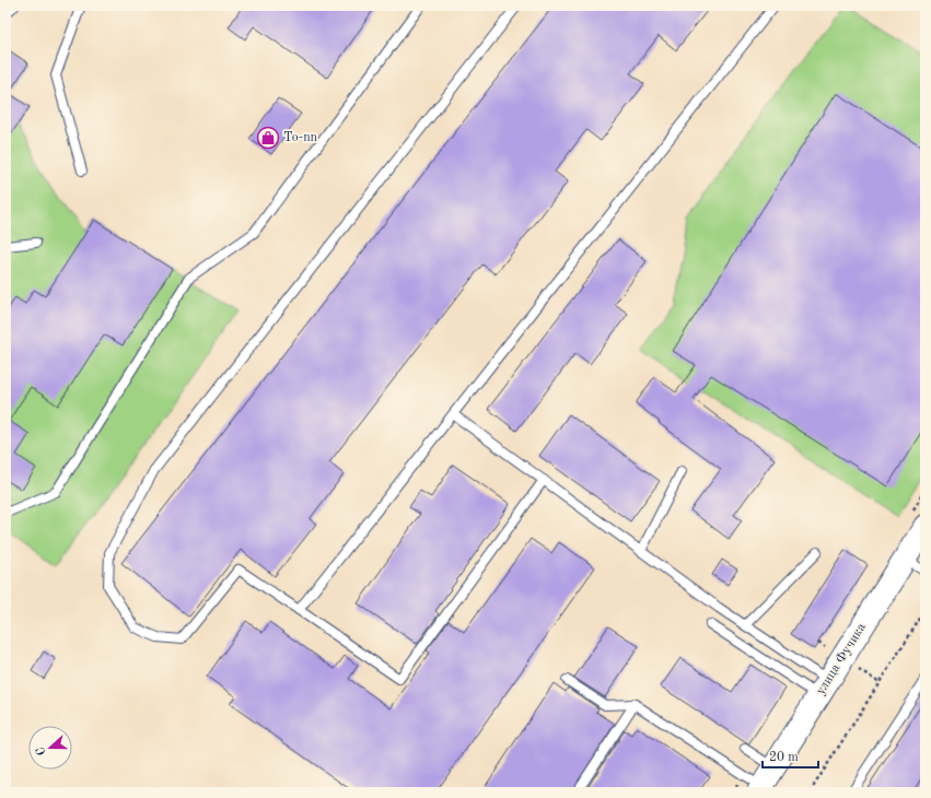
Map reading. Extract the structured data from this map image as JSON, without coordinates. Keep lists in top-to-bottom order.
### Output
{
  "streets": {
    "street": ["улица Фучика"]
  },
  "places": {
    "shop": ["To-nn"]
  },
  "scale_bar": "20 m",
  "north": "left"
}
